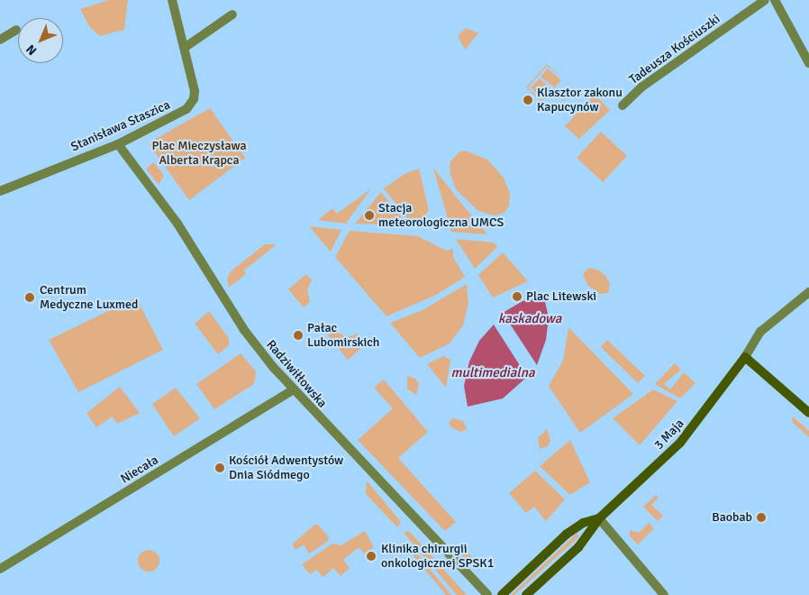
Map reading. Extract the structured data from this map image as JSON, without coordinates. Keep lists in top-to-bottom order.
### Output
{
  "streets": {
    "street": [
      "Tadeusza Kościuszki",
      "Stanisława Staszica",
      "Radziwiłłowska",
      "3 Maja",
      "Niecała"
    ]
  },
  "crossings": [
    ["Stanisława Staszica", "Radziwiłłowska"],
    ["Radziwiłłowska", "Niecała"]
  ],
  "water": ["kaskadowa", "multimedialna"],
  "parks": ["Plac Mieczysława Alberta Krąpca"],
  "places": [
    "Klasztor zakonu Kapucynów",
    "Stacja meteorologiczna UMCS",
    "Plac Litewski",
    "Centrum Medyczne Luxmed",
    "Pałac Lubomirskich",
    "Kościół Adwentystów Dnia Siódmego",
    "Baobab",
    "Klinika chirurgii onkologicznej SPSK1"
  ],
  "north": "bottom left"
}
